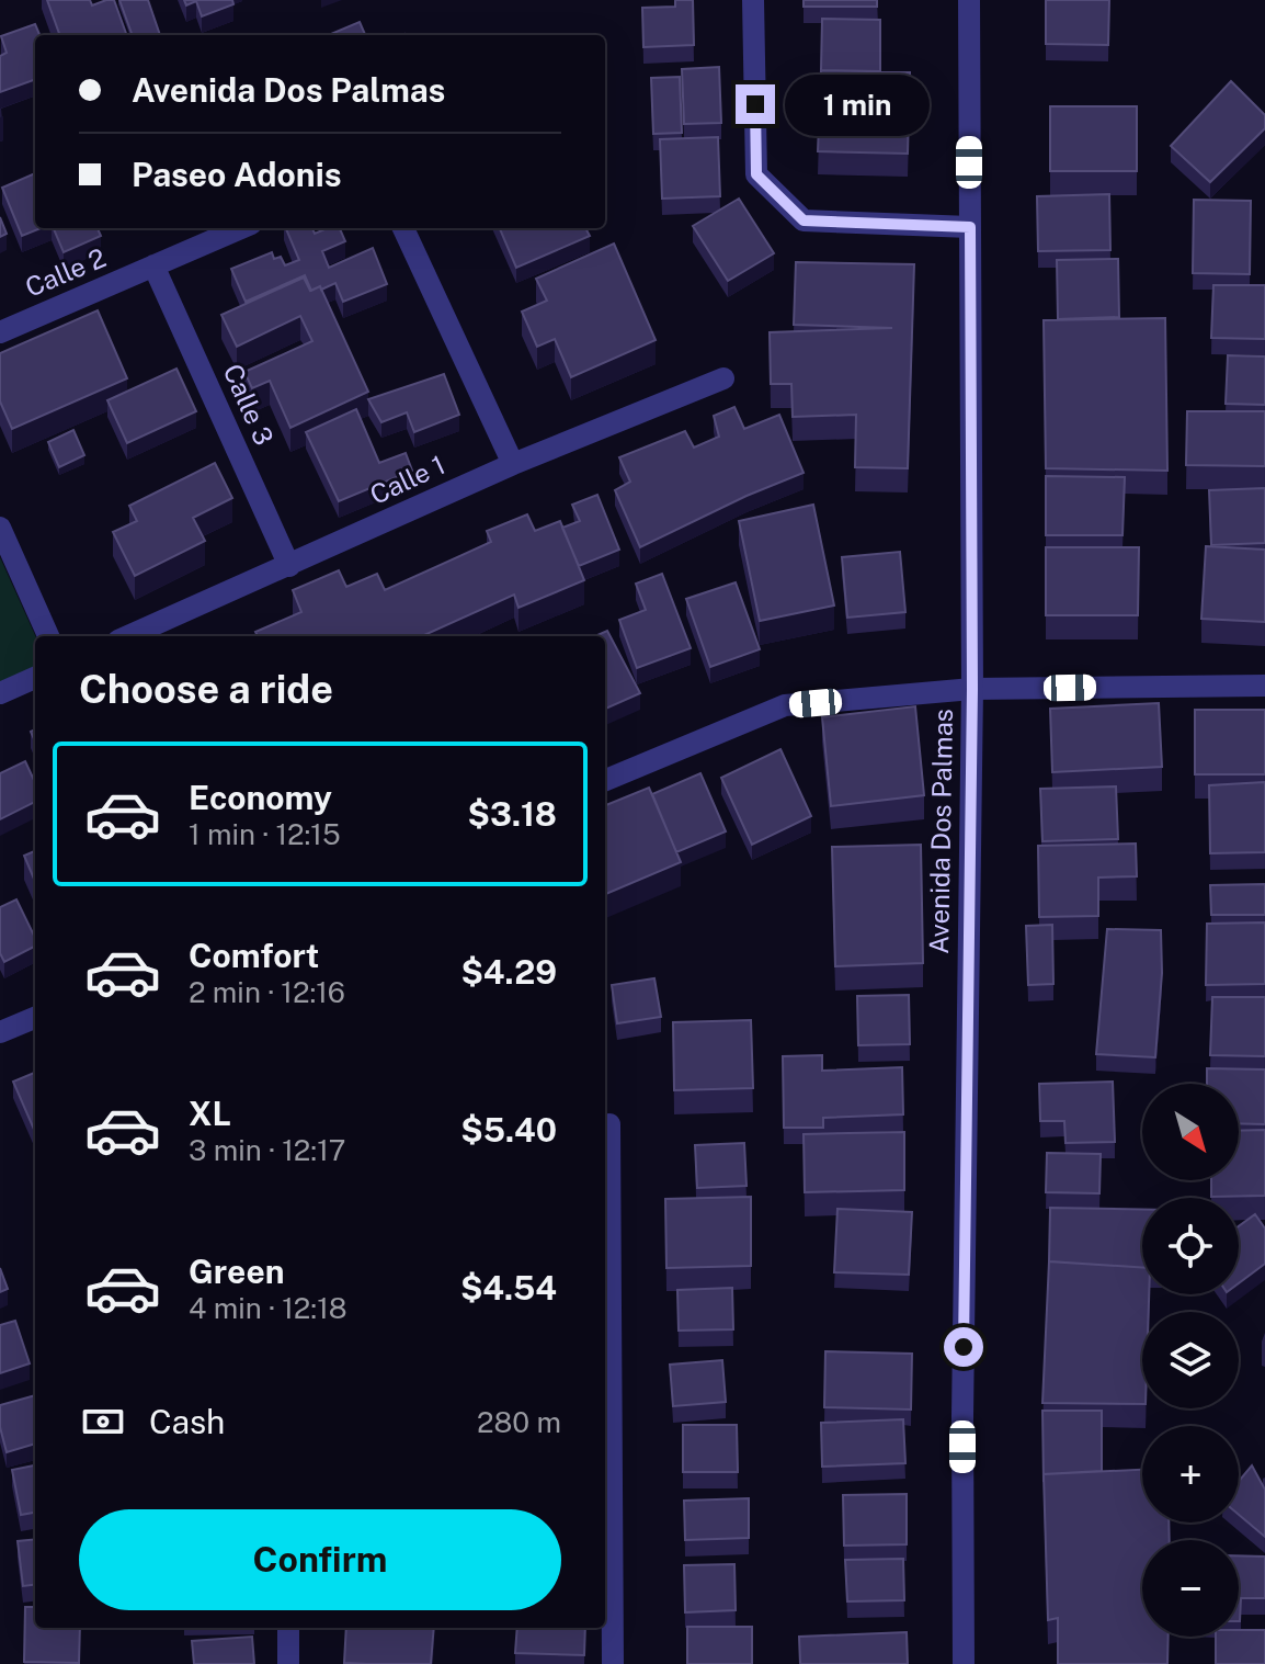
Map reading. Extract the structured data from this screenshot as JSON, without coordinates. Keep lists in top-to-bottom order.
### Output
{
  "streets": {
    "street": [
      "Calle 2",
      "Calle 3",
      "Calle 1",
      "Avenida Dos Palmas"
    ]
  },
  "crossings": [
    ["Calle 2", "Calle 3"],
    ["Calle 3", "Calle 1"]
  ],
  "north": "bottom right",
  "page": {
    "banner": ["Avenida Dos Palmas", "Paseo Adonis"],
    "bubble": "1 min",
    "heading": "Choose a ride",
    "list": [
      {
        "name": "Economy",
        "note": "1 min · 12:15",
        "value": "$3.18"
      },
      {
        "name": "Comfort",
        "note": "2 min · 12:16",
        "value": "$4.29"
      },
      {
        "name": "XL",
        "note": "3 min · 12:17",
        "value": "$5.40"
      },
      {
        "name": "Green",
        "note": "4 min · 12:18",
        "value": "$4.54"
      }
    ],
    "map_buttons": ["+", "−"],
    "pay": ["Cash", "280 m"],
    "buttons": "Confirm"
  }
}
